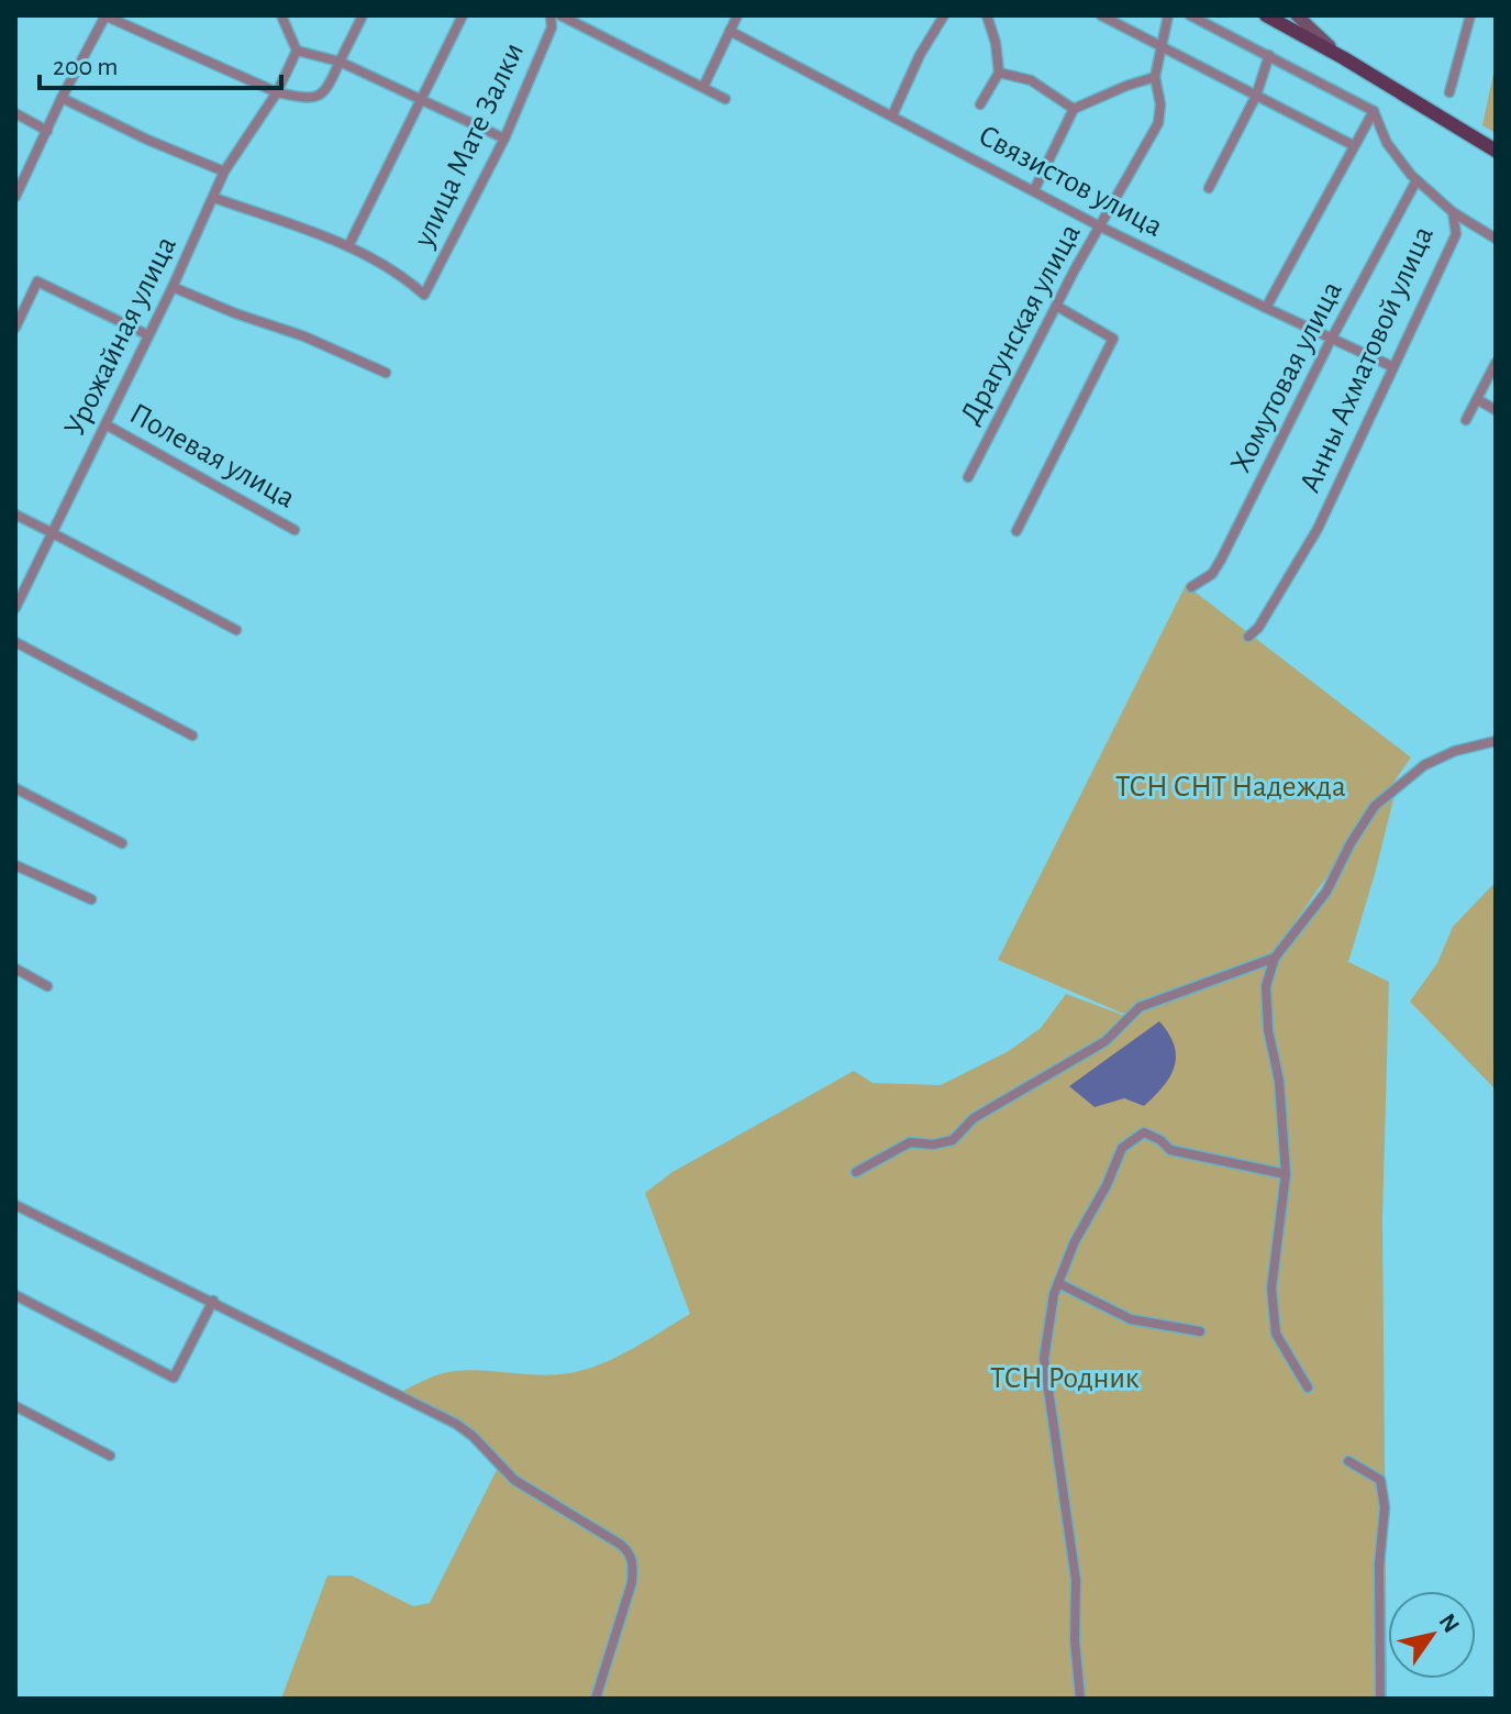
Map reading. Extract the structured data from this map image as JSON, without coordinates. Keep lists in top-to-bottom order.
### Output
{
  "streets": {
    "street": [
      "улица Мате Залки",
      "Связистов улица",
      "Драгунская улица",
      "Урожайная улица",
      "Анны Ахматовой улица",
      "Хомутовая улица",
      "Полевая улица"
    ]
  },
  "crossings": [
    ["Связистов улица", "Драгунская улица"],
    ["Связистов улица", "Анны Ахматовой улица"],
    ["Связистов улица", "Хомутовая улица"],
    ["Урожайная улица", "Полевая улица"],
    ["Анны Ахматовой улица", "Хомутовая улица"]
  ],
  "parks": ["ТСН СНТ Надежда", "ТСН Родник"],
  "scale_bar": "200 m",
  "north": "top right"
}
